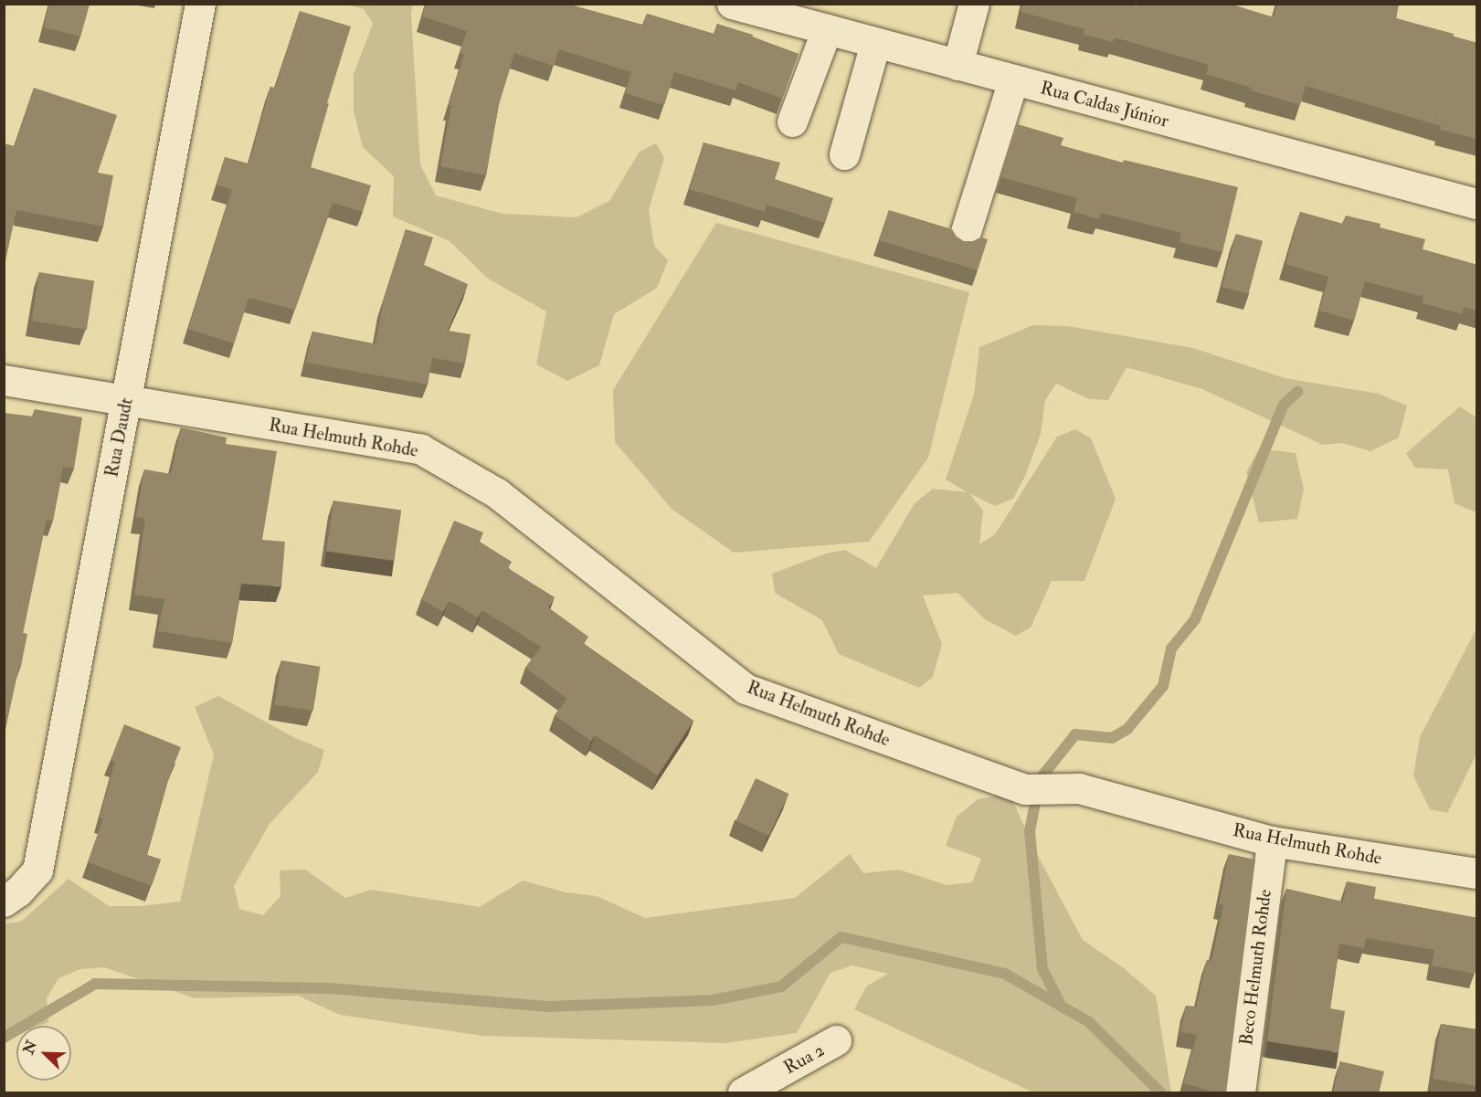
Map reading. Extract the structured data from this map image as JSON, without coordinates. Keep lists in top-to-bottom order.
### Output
{
  "streets": {
    "street": [
      "Rua Caldas Júnior",
      "Rua Daudt",
      "Rua Helmuth Rohde",
      "Beco Helmuth Rohde",
      "Rua 2"
    ]
  },
  "crossings": [
    ["Rua Daudt", "Rua Helmuth Rohde"],
    ["Rua Helmuth Rohde", "Beco Helmuth Rohde"]
  ],
  "north": "top left"
}
